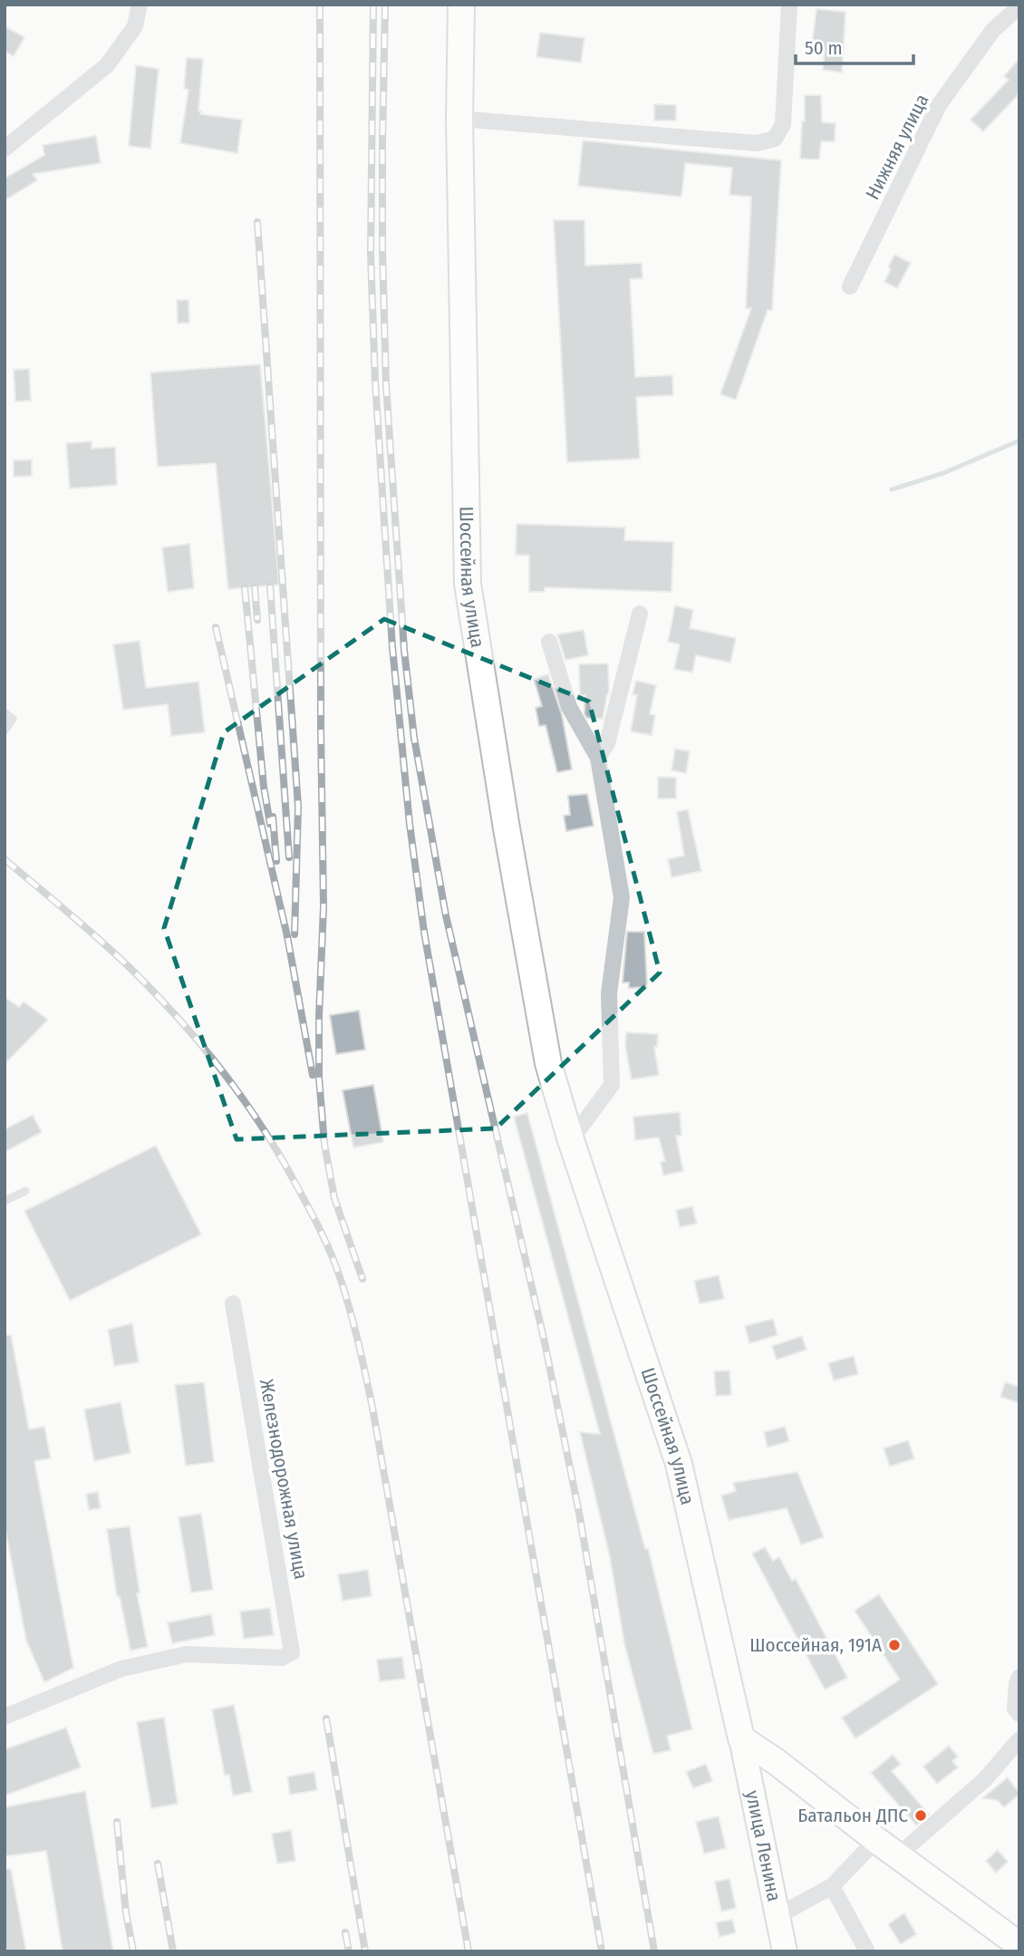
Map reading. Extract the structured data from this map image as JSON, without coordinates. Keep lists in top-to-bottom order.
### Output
{
  "streets": {
    "main road": ["Шоссейная улица"],
    "street": ["Нижняя улица", "Железнодорожная улица", "улица Ленина"]
  },
  "crossings": [
    ["Шоссейная улица", "улица Ленина"]
  ],
  "places": ["Шоссейная, 191А", "Батальон ДПС"],
  "scale_bar": "50 m"
}
